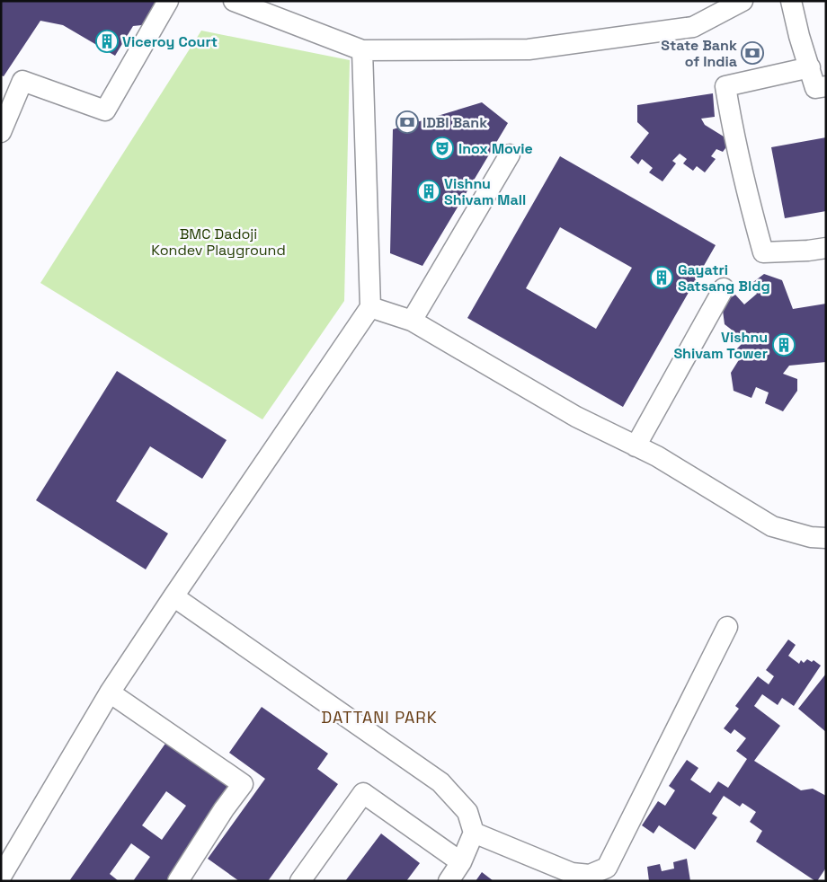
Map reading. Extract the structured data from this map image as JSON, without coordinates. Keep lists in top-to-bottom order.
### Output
{
  "districts": ["DATTANI PARK"],
  "parks": ["BMC Dadoji Kondev Playground"],
  "places": {
    "building": [
      "Viceroy Court",
      "Vishnu Shivam Mall",
      "Gayatri Satsang Bldg",
      "Vishnu Shivam Tower"
    ],
    "bank": ["State Bank of India", "IDBI Bank"],
    "theatre": ["Inox Movie"]
  }
}
